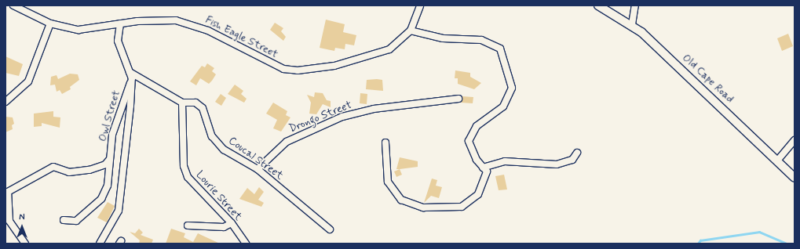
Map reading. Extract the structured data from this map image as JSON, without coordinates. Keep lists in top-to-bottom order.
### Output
{
  "streets": {
    "street": [
      "Fish Eagle Street",
      "Old Cape Road",
      "Owl Street",
      "Drongo Street",
      "Coucal Street",
      "Lourie Street"
    ]
  },
  "crossings": [
    ["Drongo Street", "Coucal Street"],
    ["Coucal Street", "Lourie Street"]
  ],
  "north": "top"
}
